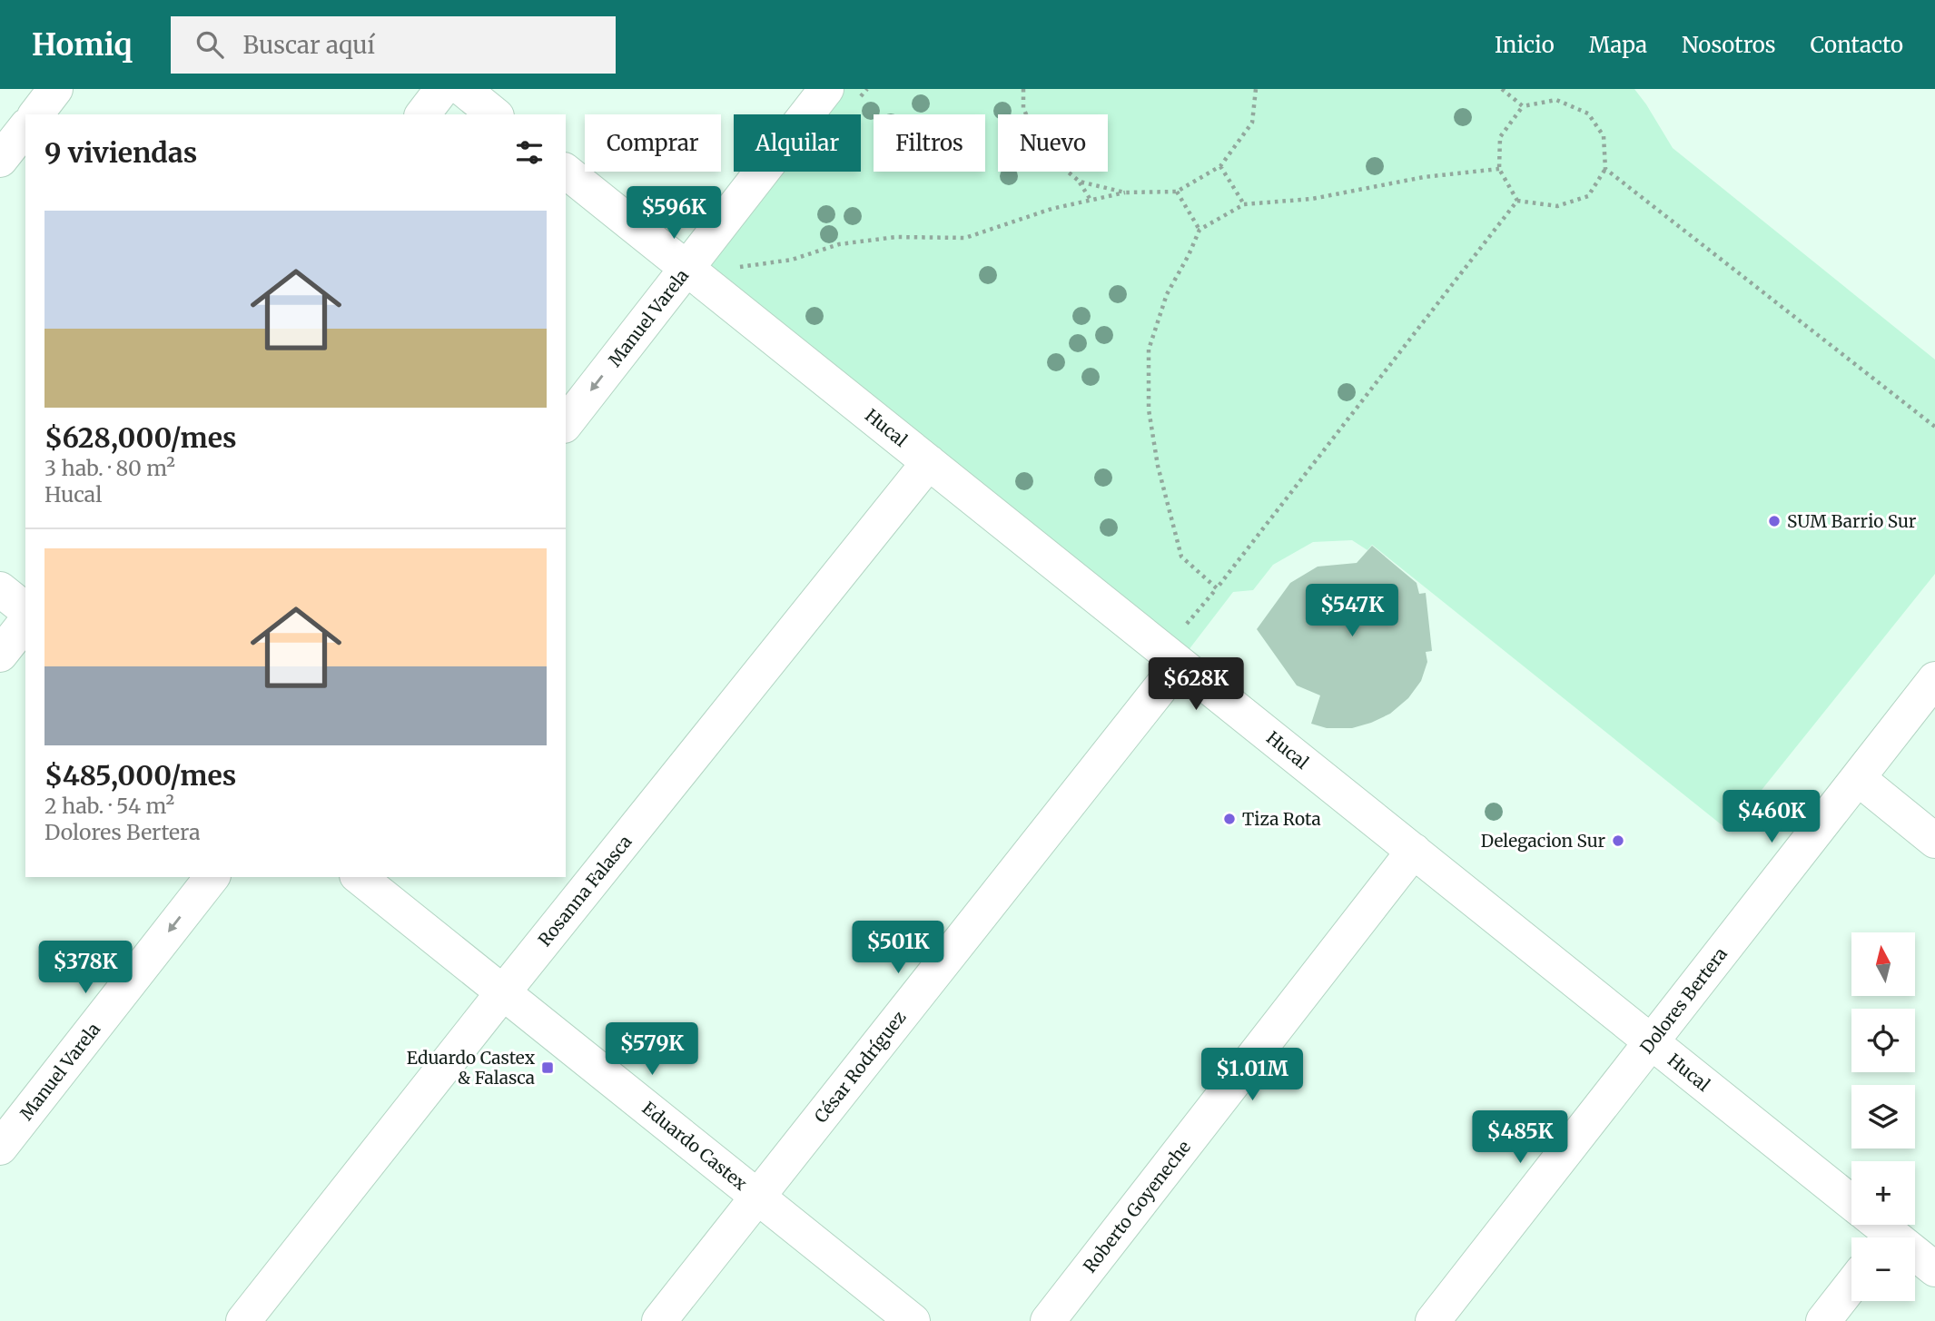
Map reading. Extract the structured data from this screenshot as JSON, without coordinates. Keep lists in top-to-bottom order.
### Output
{
  "streets": {
    "street": [
      "Manuel Varela",
      "Hucal",
      "Rosanna Falasca",
      "Dolores Bertera",
      "César Rodríguez",
      "Eduardo Castex",
      "Roberto Goyeneche"
    ]
  },
  "crossings": [
    ["Manuel Varela", "Hucal"],
    ["Hucal", "Rosanna Falasca"],
    ["Hucal", "Dolores Bertera"],
    ["Hucal", "César Rodríguez"],
    ["Hucal", "Roberto Goyeneche"],
    ["Rosanna Falasca", "Eduardo Castex"],
    ["César Rodríguez", "Eduardo Castex"]
  ],
  "one_way": ["Manuel Varela"],
  "places": {
    "other": ["SUM Barrio Sur", "Tiza Rota", "Delegacion Sur"],
    "transit": ["Eduardo Castex & Falasca"]
  },
  "north": "top",
  "page": {
    "header": "Homiq",
    "search": "Buscar aquí",
    "nav": [
      "Inicio",
      "Mapa",
      "Nosotros",
      "Contacto"
    ],
    "chip": [
      "Comprar",
      "Alquilar",
      "Filtros",
      "Nuevo"
    ],
    "heading": "9 viviendas",
    "price": [
      "$596K",
      "$547K",
      "$628K",
      "$460K",
      "$501K",
      "$378K",
      "$579K",
      "$1.01M",
      "$485K"
    ],
    "list": [
      {
        "name": "$628,000/mes",
        "note": "3 hab. · 80 m² · Hucal"
      },
      {
        "name": "$485,000/mes",
        "note": "2 hab. · 54 m² · Dolores Bertera"
      }
    ],
    "map_buttons": ["+", "−"]
  }
}
